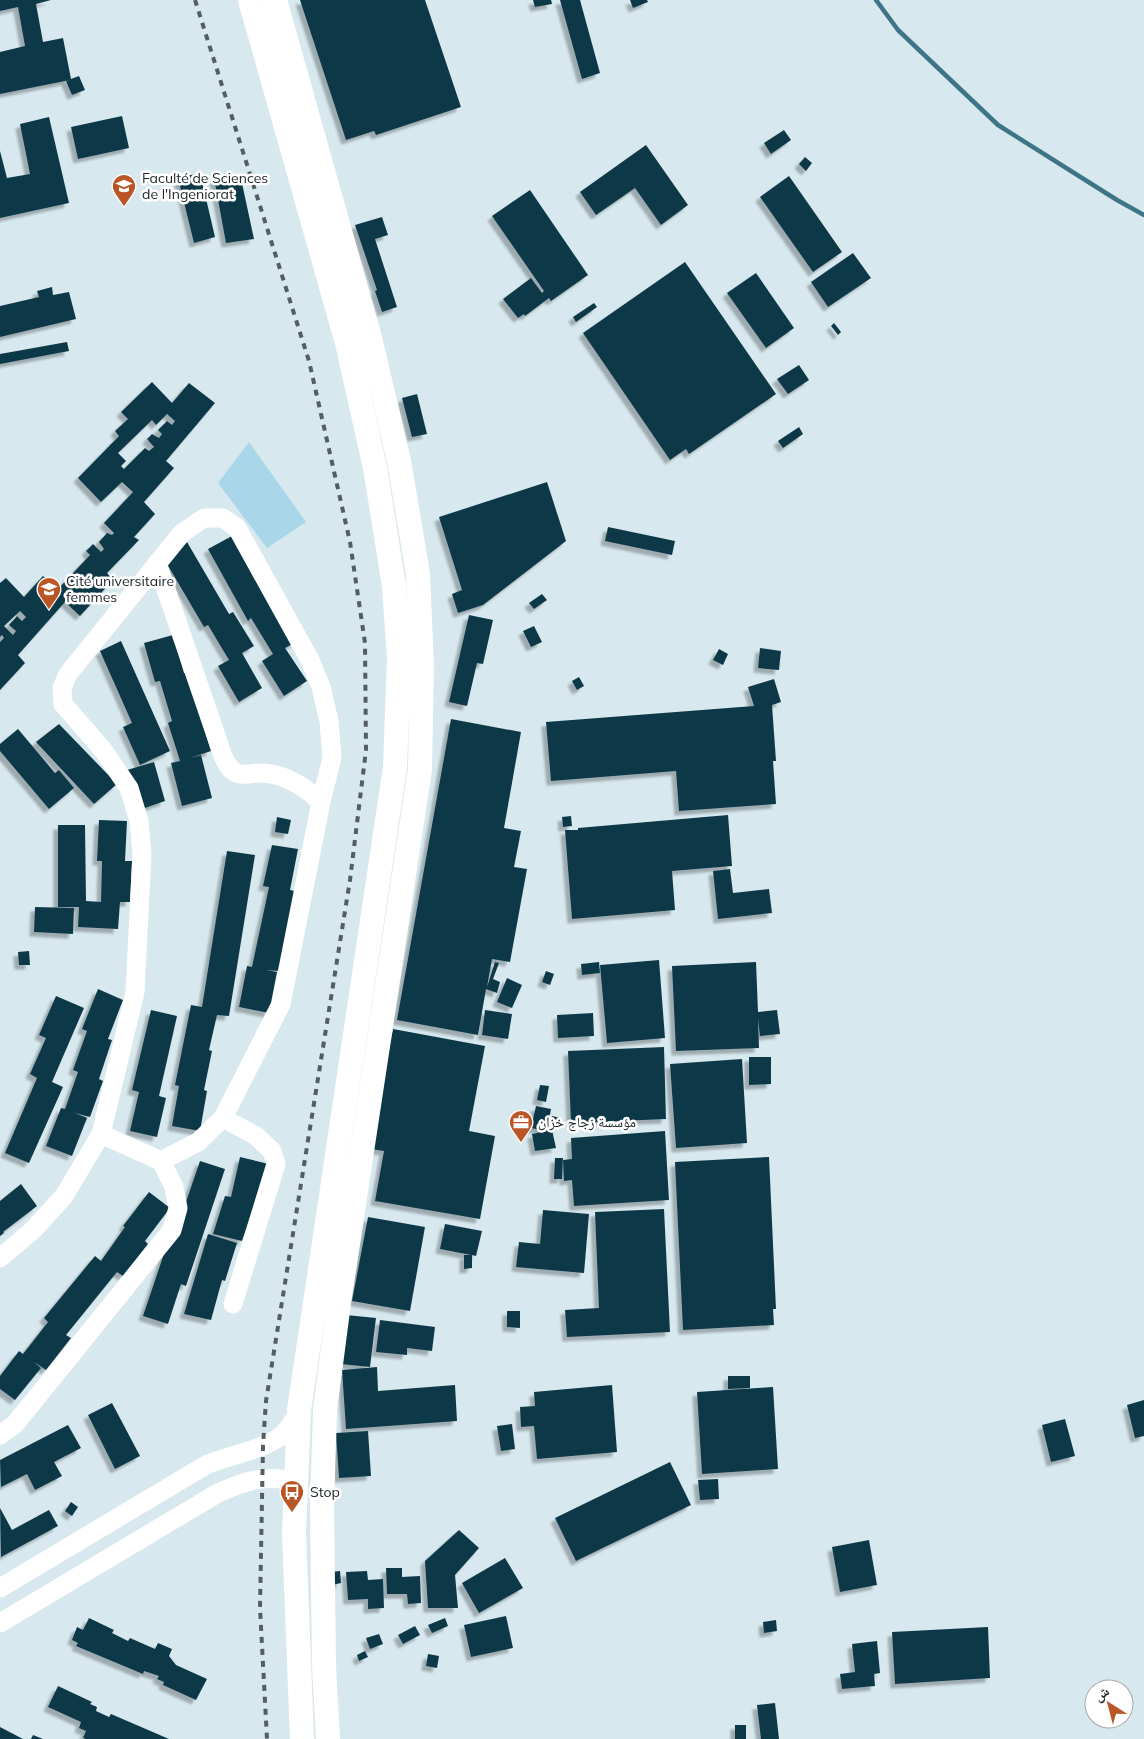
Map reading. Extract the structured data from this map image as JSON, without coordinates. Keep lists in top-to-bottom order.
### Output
{
  "places": {
    "school or university": ["Faculté de Sciences de l'Ingeniorat", "Cité universitaire femmes"],
    "office": ["مؤسسة زجاج خزان"],
    "bus stop": ["Stop"]
  },
  "north": "top left"
}
